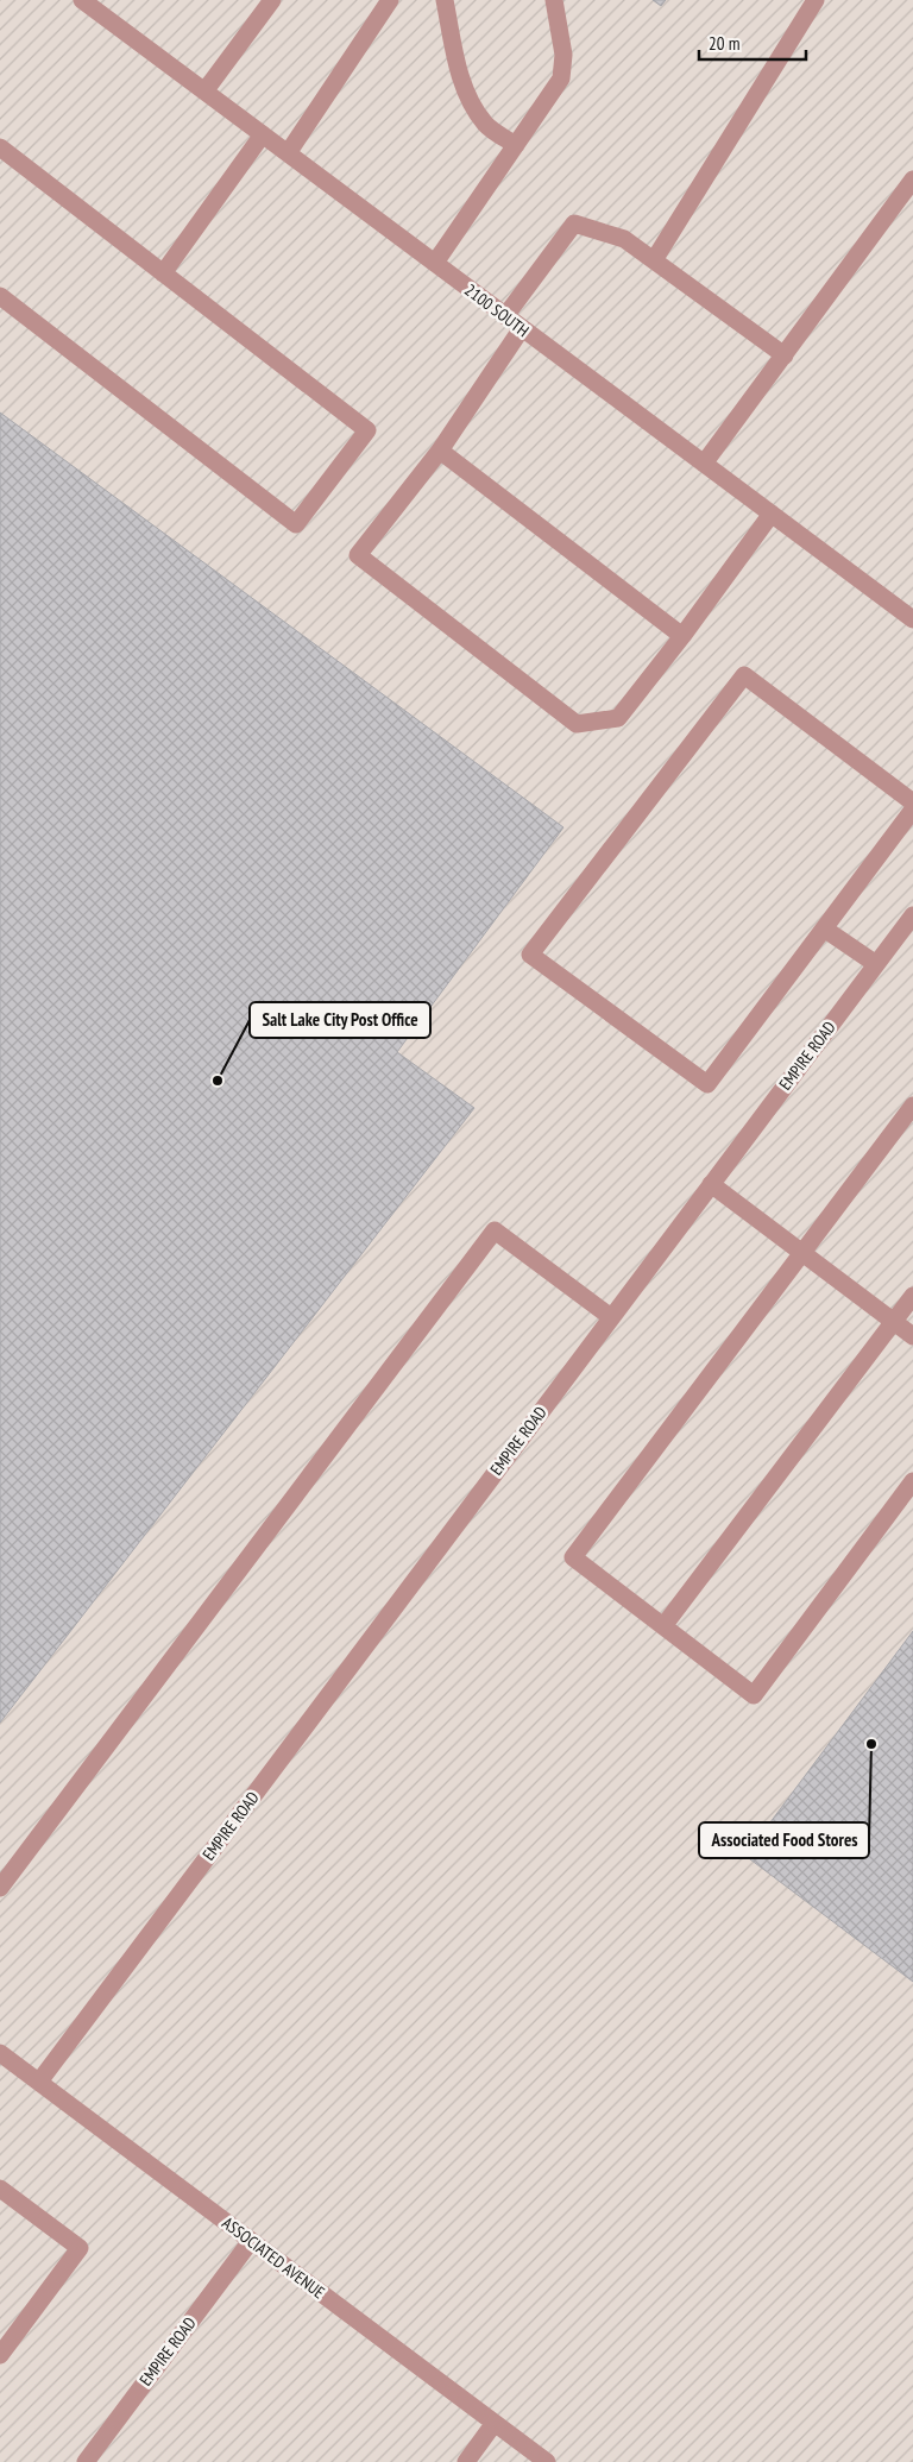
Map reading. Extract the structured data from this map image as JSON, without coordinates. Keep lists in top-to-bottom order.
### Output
{
  "streets": {
    "street": ["2100 SOUTH", "EMPIRE ROAD", "ASSOCIATED AVENUE"]
  },
  "crossings": [
    ["EMPIRE ROAD", "ASSOCIATED AVENUE"]
  ],
  "places": ["Salt Lake City Post Office", "Associated Food Stores"],
  "scale_bar": "20 m"
}
